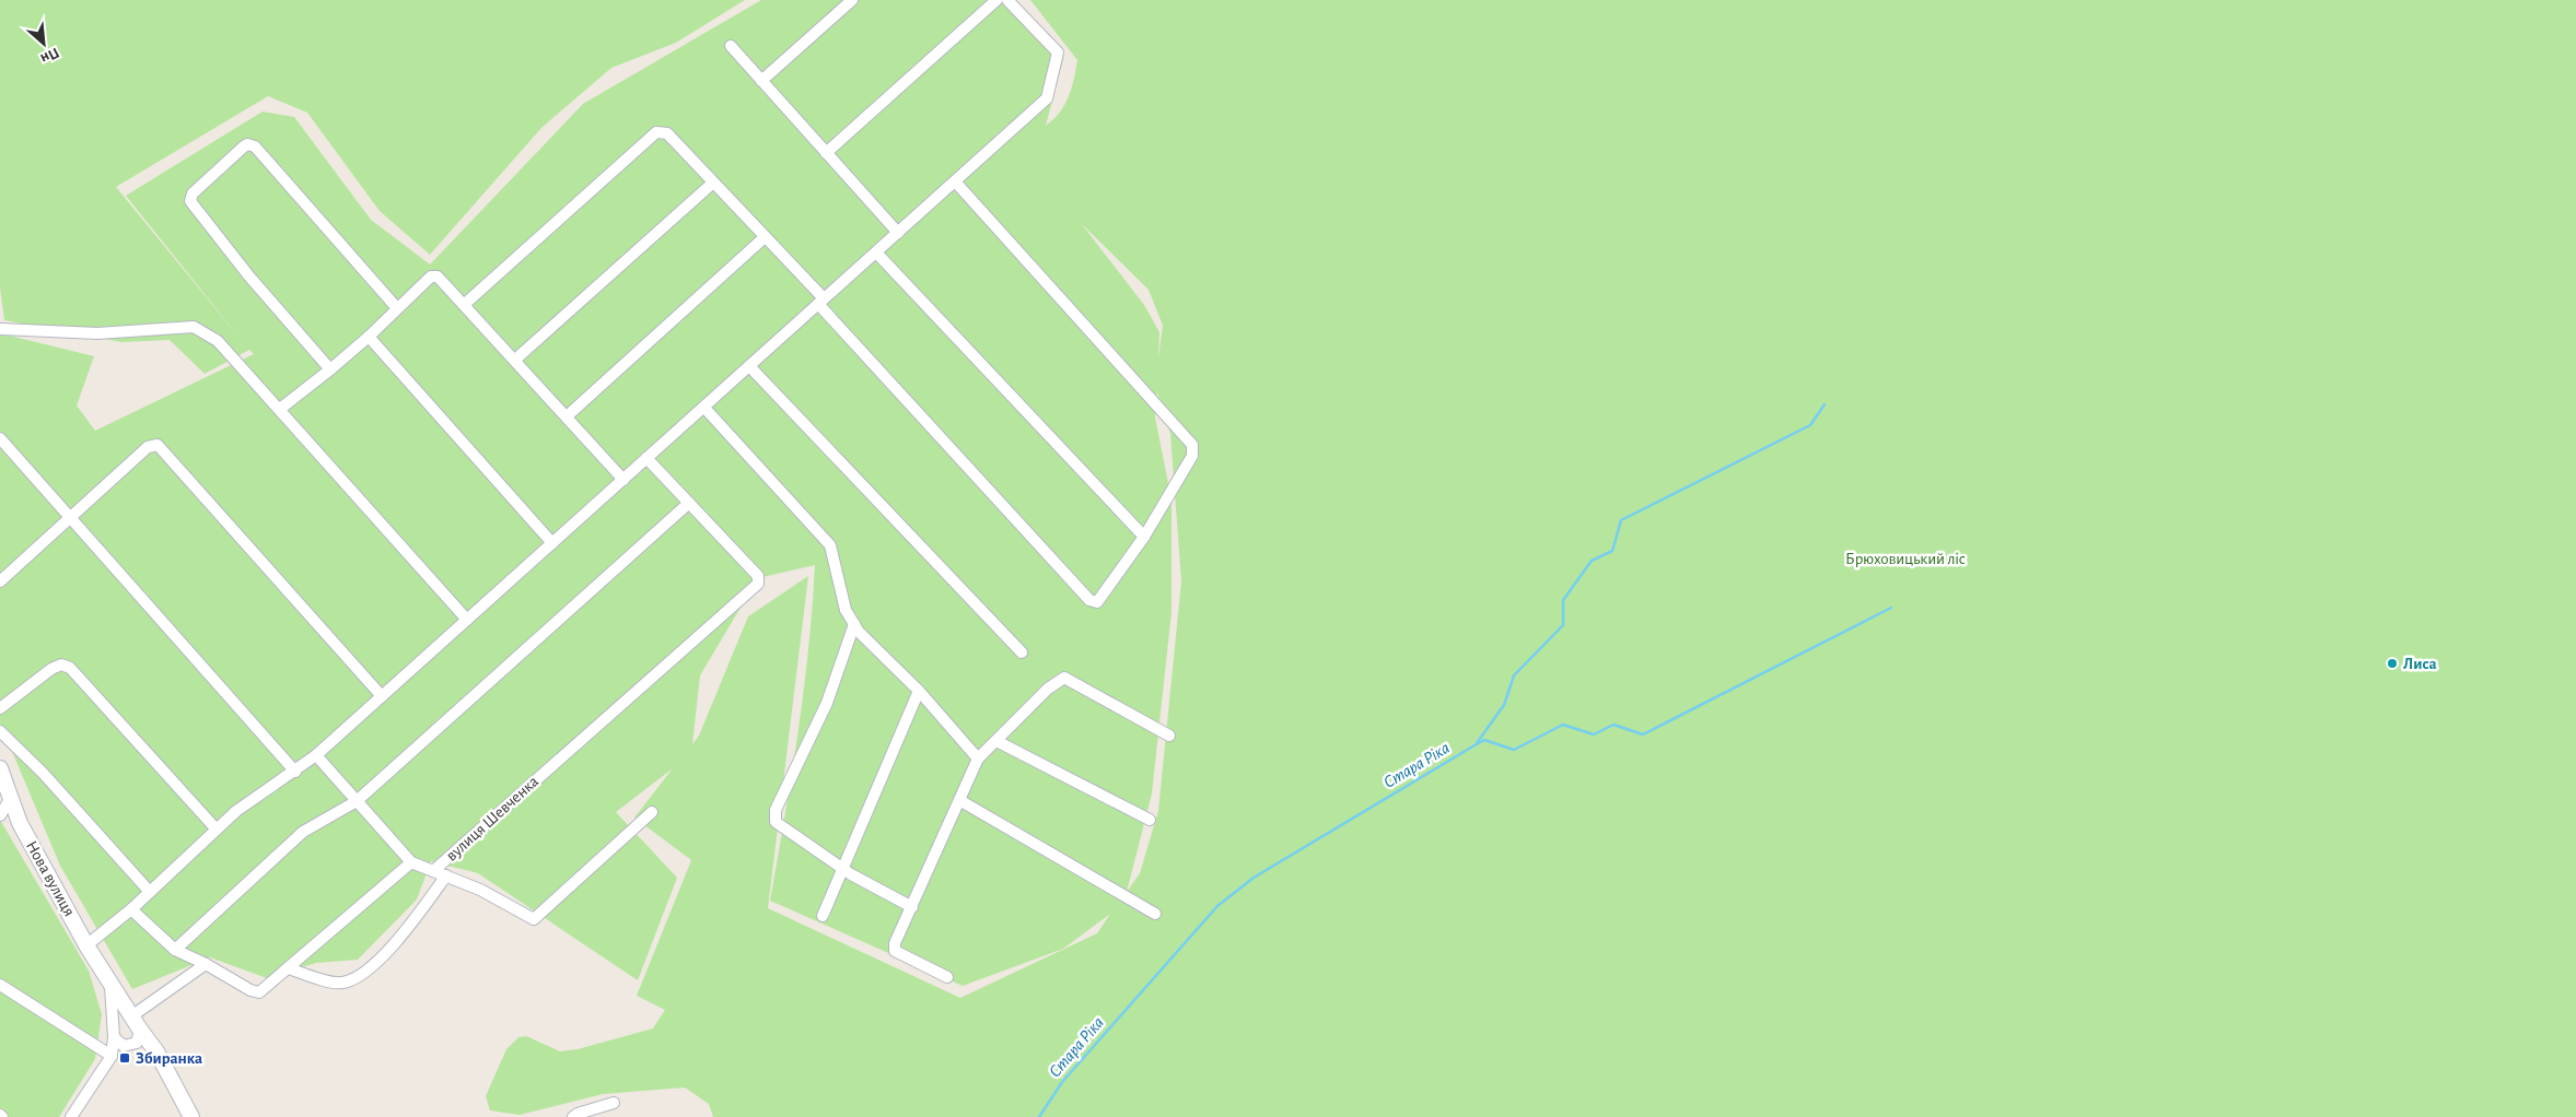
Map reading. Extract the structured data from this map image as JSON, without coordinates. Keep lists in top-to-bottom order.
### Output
{
  "streets": {
    "street": ["вулиця Шевченка", "Нова вулиця"]
  },
  "water": ["Стара Ріка"],
  "parks": ["Брюховицький ліс"],
  "places": {
    "other": ["Лиса"],
    "transit": ["Збиранка"]
  },
  "north": "bottom right"
}
